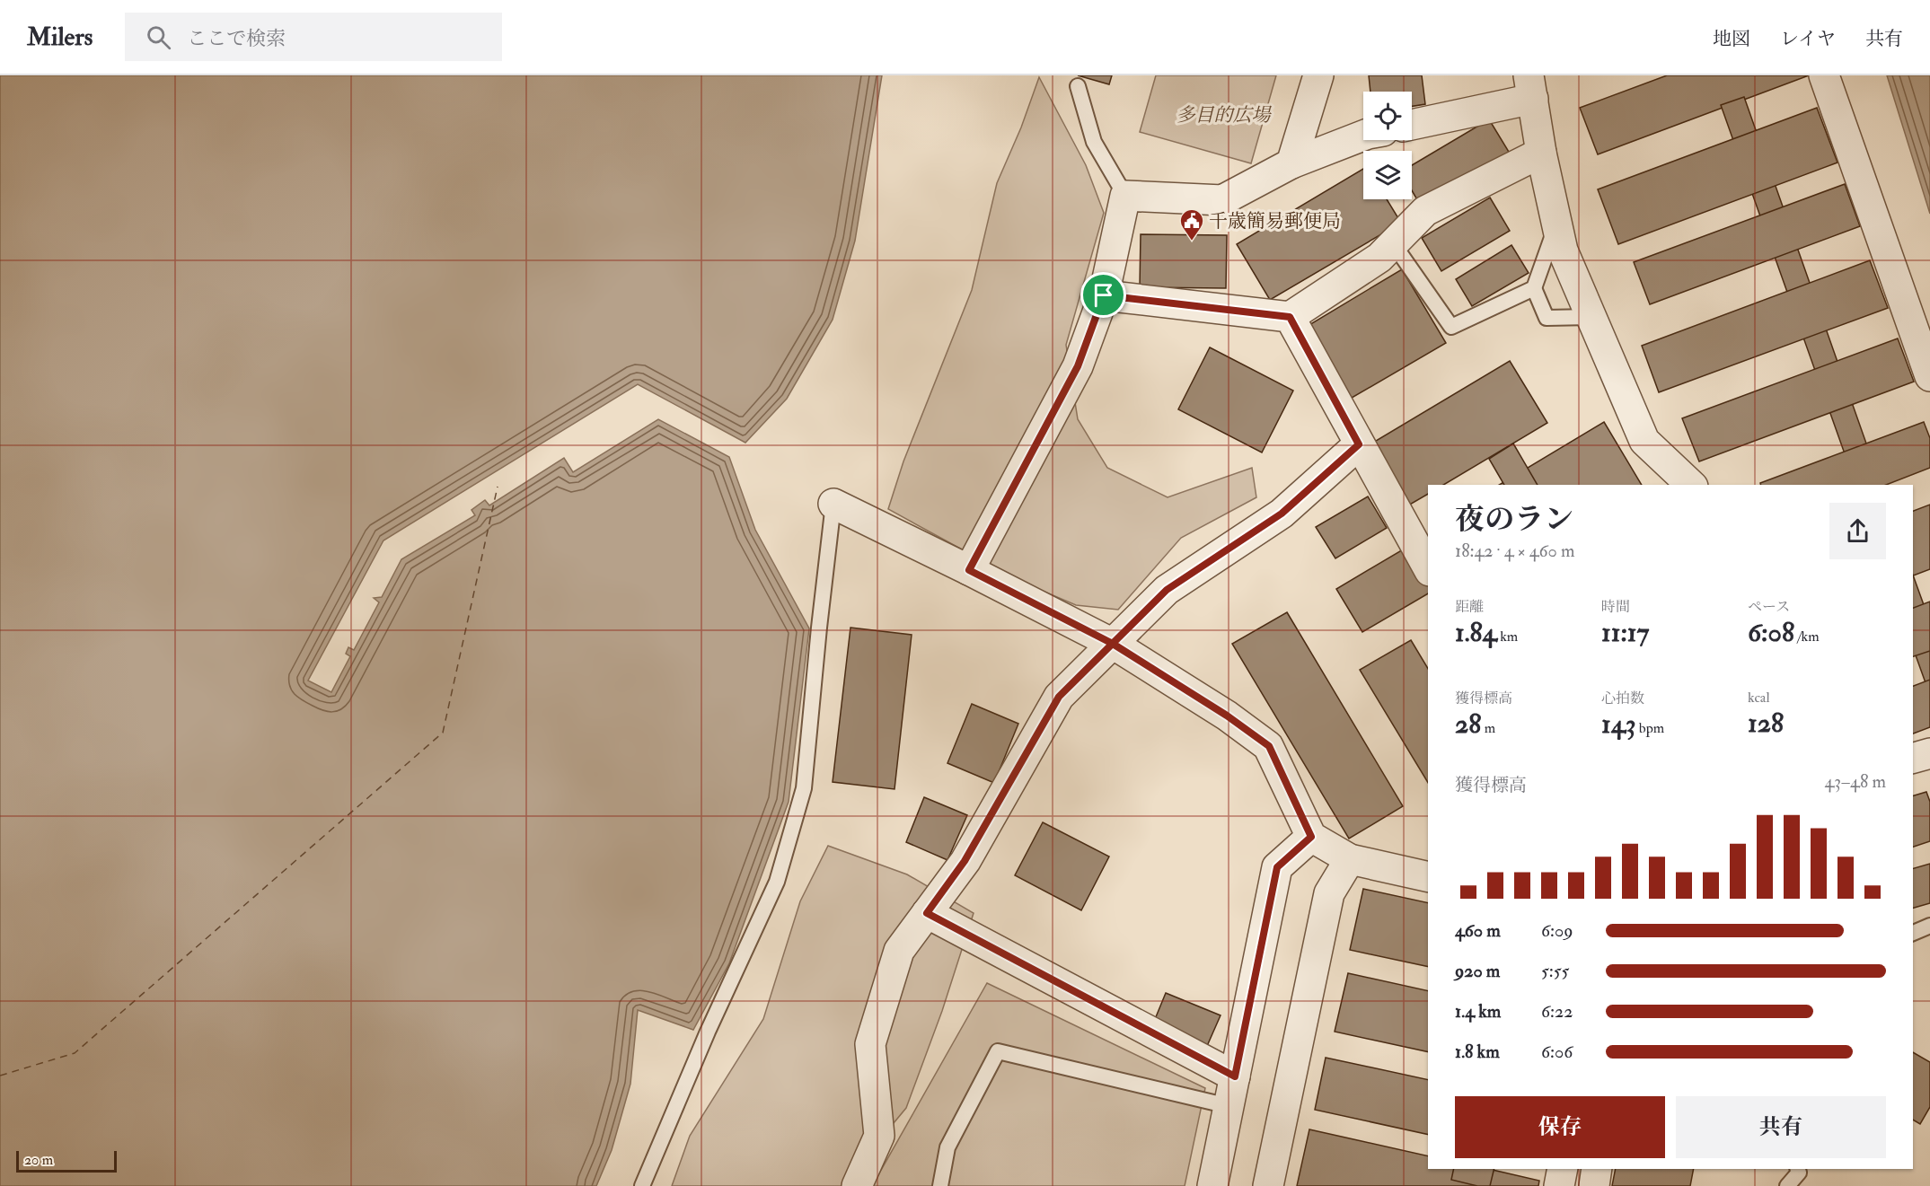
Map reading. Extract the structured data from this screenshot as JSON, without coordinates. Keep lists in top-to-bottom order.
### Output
{
  "parks": ["多目的広場"],
  "places": {
    "public building": ["千歳簡易郵便局"]
  },
  "scale_bar": "20 m",
  "page": {
    "header": "Milers",
    "search": "ここで検索",
    "nav": ["地図", "レイヤ", "共有"],
    "heading": ["夜のラン", "18:42 · 4 × 460 m"],
    "stats": [
      ["距離", "1.84 km"],
      ["時間", "11:17"],
      ["ペース", "6:08 /km"],
      ["獲得標高", "28 m"],
      ["心拍数", "143 bpm"],
      ["kcal", "128"]
    ],
    "chart": ["獲得標高", "43–48 m"],
    "list": [
      {
        "name": "460 m",
        "note": "6:09"
      },
      {
        "name": "920 m",
        "note": "5:55"
      },
      {
        "name": "1.4 km",
        "note": "6:22"
      },
      {
        "name": "1.8 km",
        "note": "6:06"
      }
    ],
    "buttons": ["保存", "共有"],
    "scale": "20 m"
  }
}
